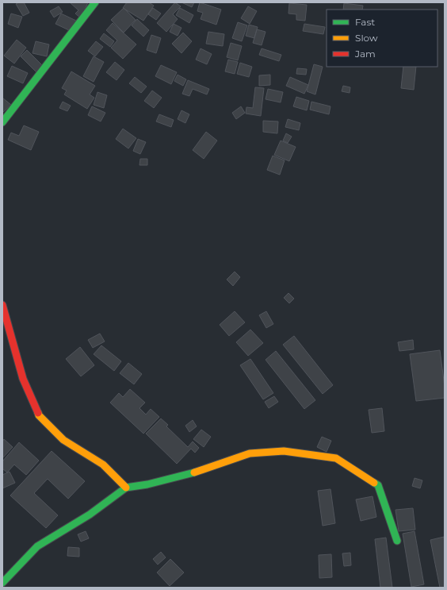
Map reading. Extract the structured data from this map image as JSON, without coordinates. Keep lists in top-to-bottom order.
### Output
{
  "legend": ["Fast", "Slow", "Jam"]
}
